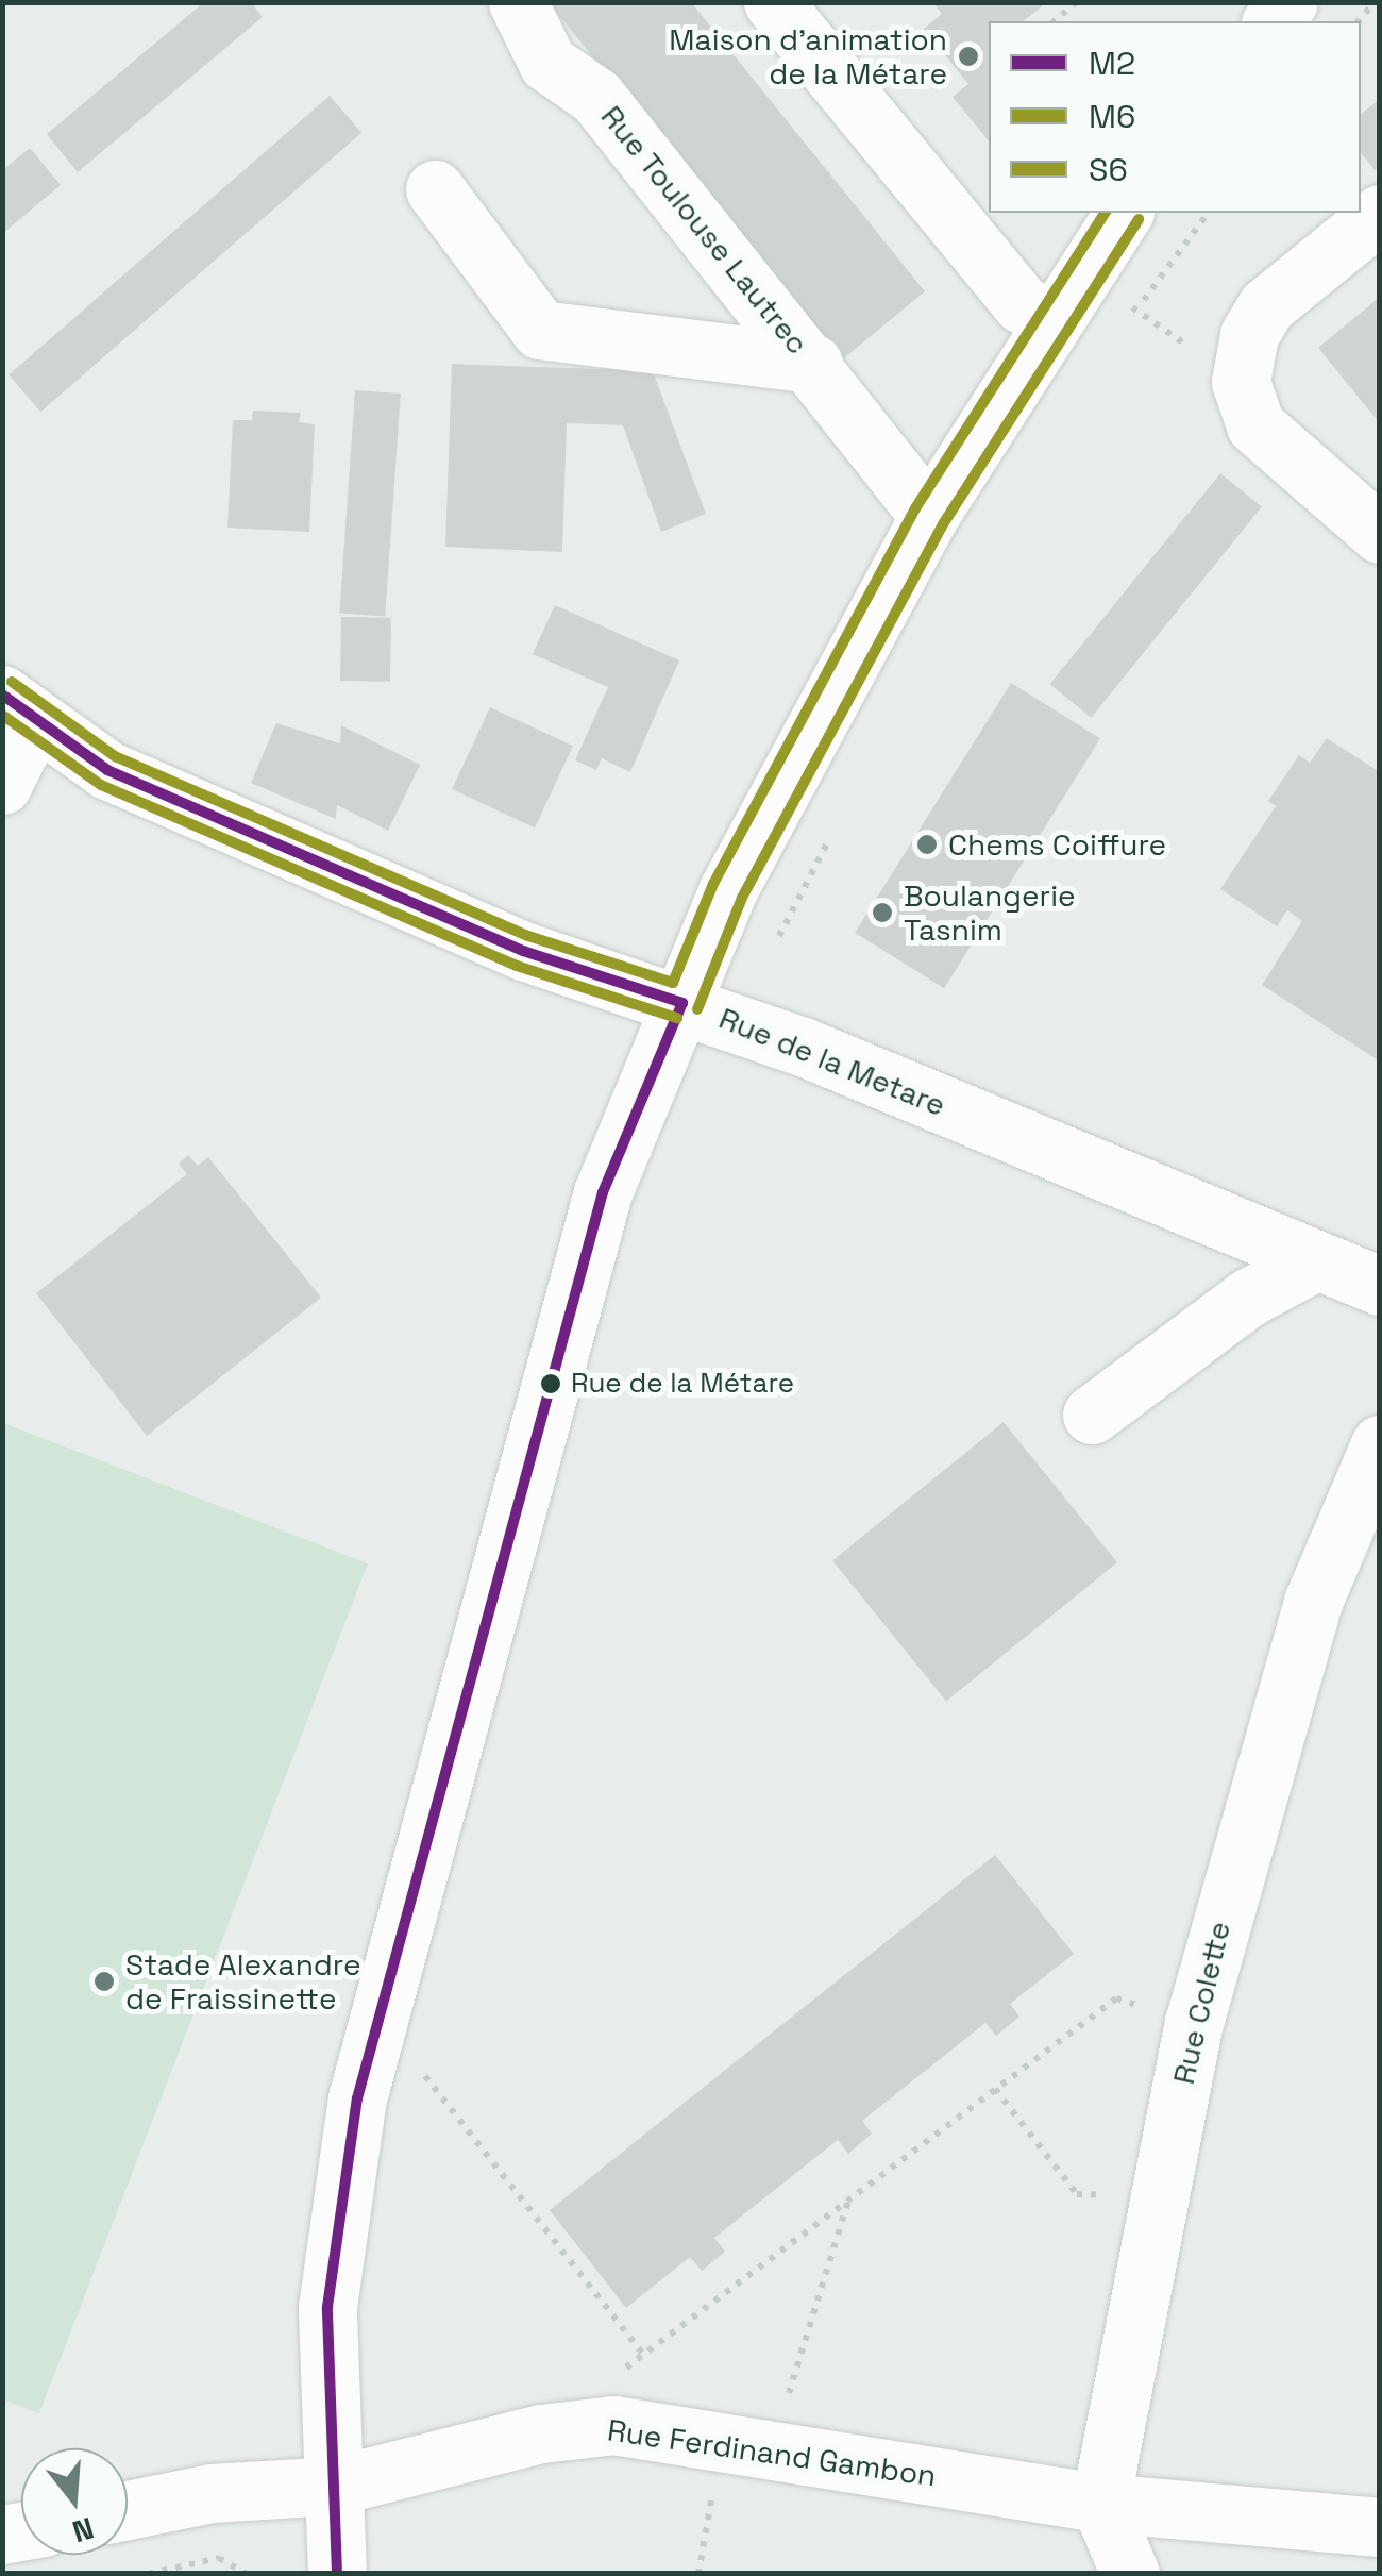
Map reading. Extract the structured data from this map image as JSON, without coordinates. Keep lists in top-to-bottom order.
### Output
{
  "streets": {
    "street": [
      "Rue Toulouse Lautrec",
      "Rue de la Metare",
      "Rue Colette",
      "Rue Ferdinand Gambon"
    ]
  },
  "crossings": [
    ["Rue Colette", "Rue Ferdinand Gambon"]
  ],
  "places": [
    "Maison d'animation de la Métare",
    "Chems Coiffure",
    "Boulangerie Tasnim",
    "Rue de la Métare",
    "Stade Alexandre de Fraissinette"
  ],
  "lines": ["transit line S6", "transit line M6", "transit line M2"],
  "legend": ["M2", "M6", "S6"],
  "north": "bottom"
}
